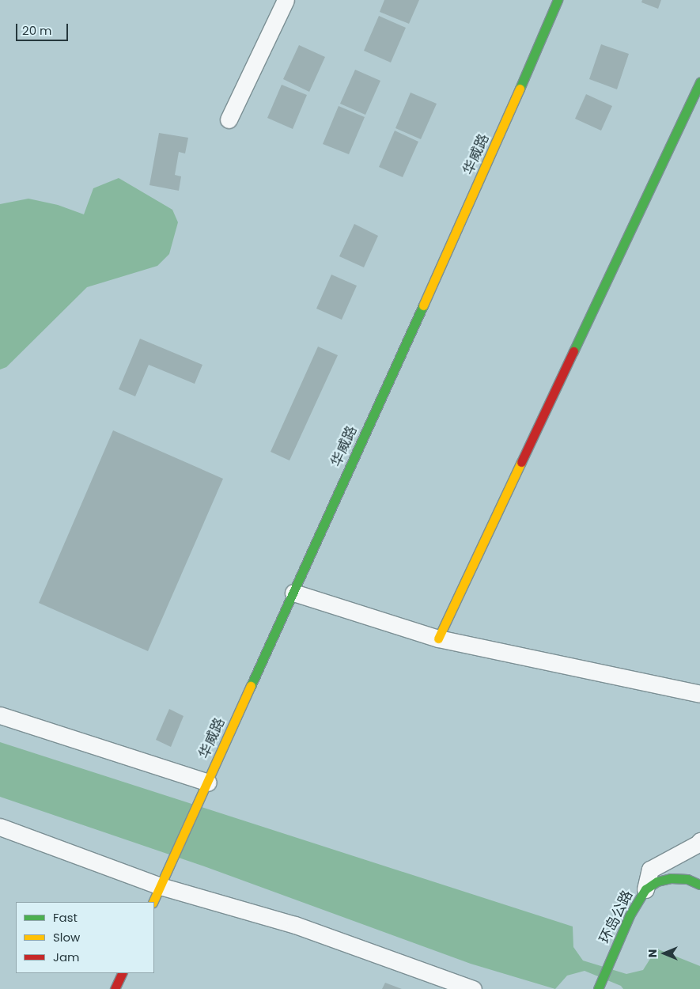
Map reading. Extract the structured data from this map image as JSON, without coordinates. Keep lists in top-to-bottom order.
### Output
{
  "streets": {
    "main road": ["华威路", "环岛公路"]
  },
  "legend": ["Fast", "Slow", "Jam"],
  "scale_bar": "20 m",
  "north": "left"
}
